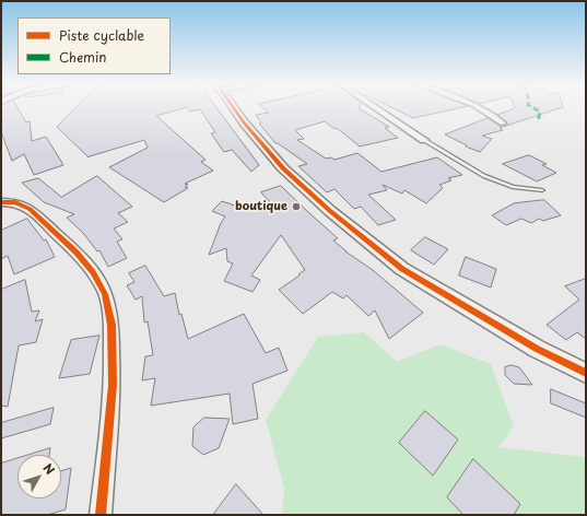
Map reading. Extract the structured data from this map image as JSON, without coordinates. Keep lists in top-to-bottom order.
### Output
{
  "places": ["boutique"],
  "legend": ["Piste cyclable", "Chemin"],
  "north": "top right"
}
